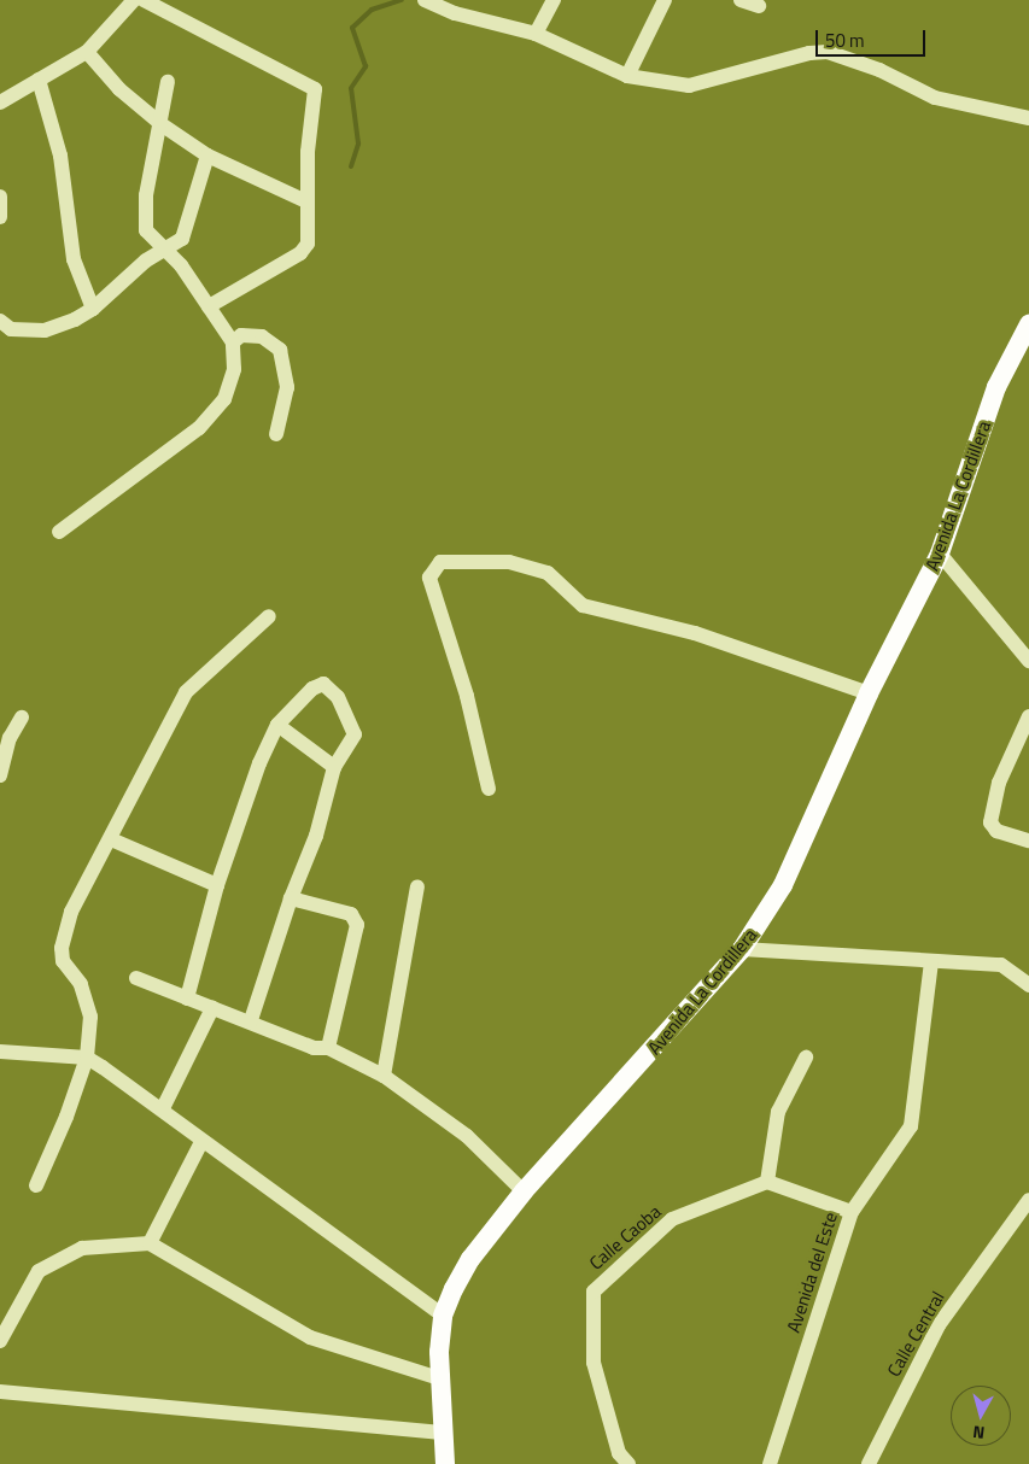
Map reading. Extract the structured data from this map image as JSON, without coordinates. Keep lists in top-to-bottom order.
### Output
{
  "streets": {
    "main road": ["Avenida La Cordillera"],
    "street": ["Calle Caoba", "Avenida del Este", "Calle Central"]
  },
  "scale_bar": "50 m",
  "north": "bottom"
}
